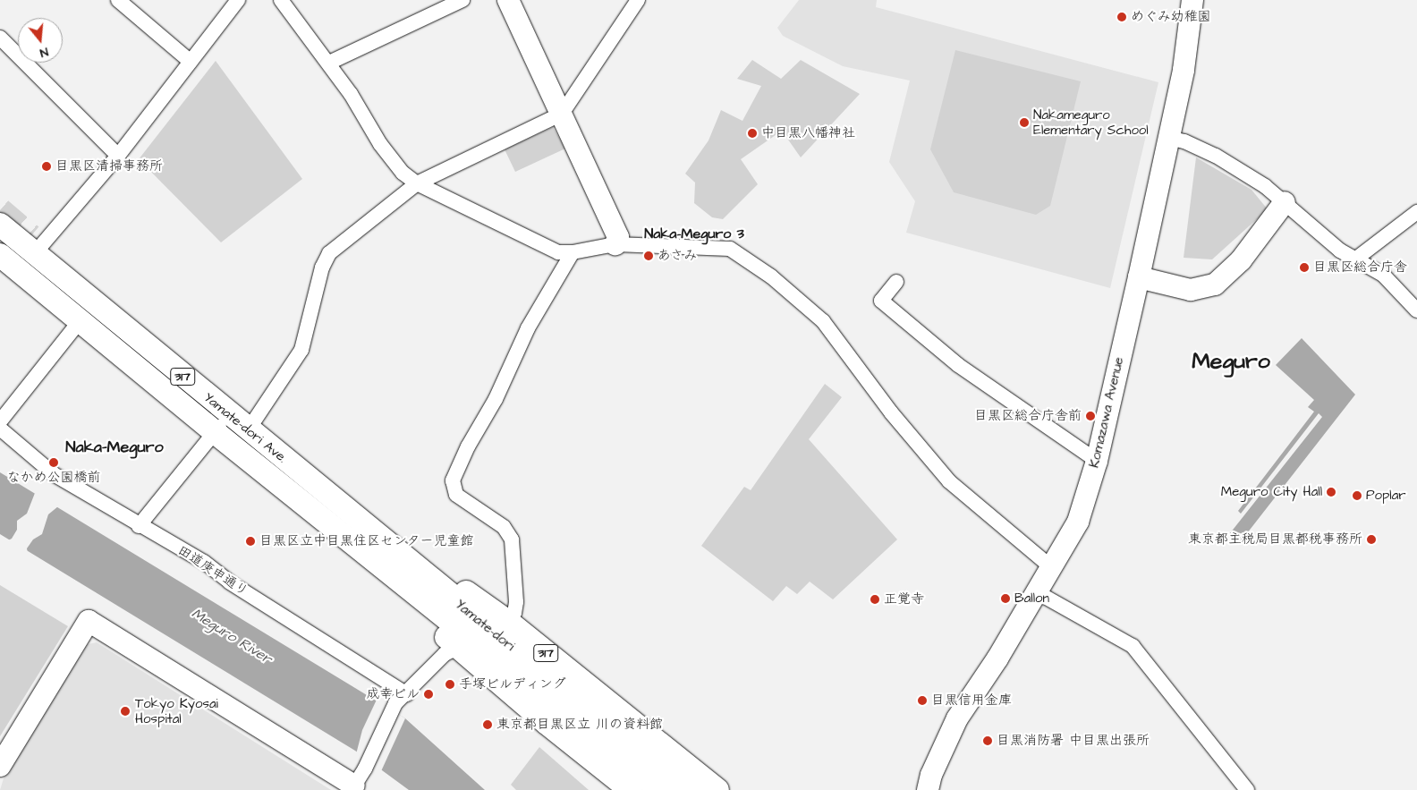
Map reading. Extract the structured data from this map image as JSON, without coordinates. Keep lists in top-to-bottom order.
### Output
{
  "streets": {
    "main road": ["317", "Yamate-dori Ave.", "Yamate-dori"],
    "street": ["Komazawa Avenue", "田道庚申通り"]
  },
  "crossings": [
    ["317", "Yamate-dori Ave."],
    ["317", "Yamate-dori"],
    ["Yamate-dori Ave.", "Yamate-dori"]
  ],
  "districts": ["Naka-Meguro 3", "Meguro", "Naka-Meguro"],
  "water": ["Meguro River"],
  "places": [
    "めぐみ幼稚園",
    "Nakameguro Elementary School",
    "中目黒八幡神社",
    "目黒区清掃事務所",
    "あさみ",
    "目黒区総合庁舎",
    "目黒区総合庁舎前",
    "なかめ公園橋前",
    "Meguro City Hall",
    "Poplar",
    "東京都主税局目黒都税事務所",
    "目黒区立中目黒住区センター児童館",
    "Ballon",
    "正覚寺",
    "手塚ビルディング",
    "成幸ビル",
    "目黒信用金庫",
    "Tokyo Kyosai Hospital",
    "東京都目黒区立 川の資料館",
    "目黒消防署 中目黒出張所"
  ],
  "north": "bottom"
}
